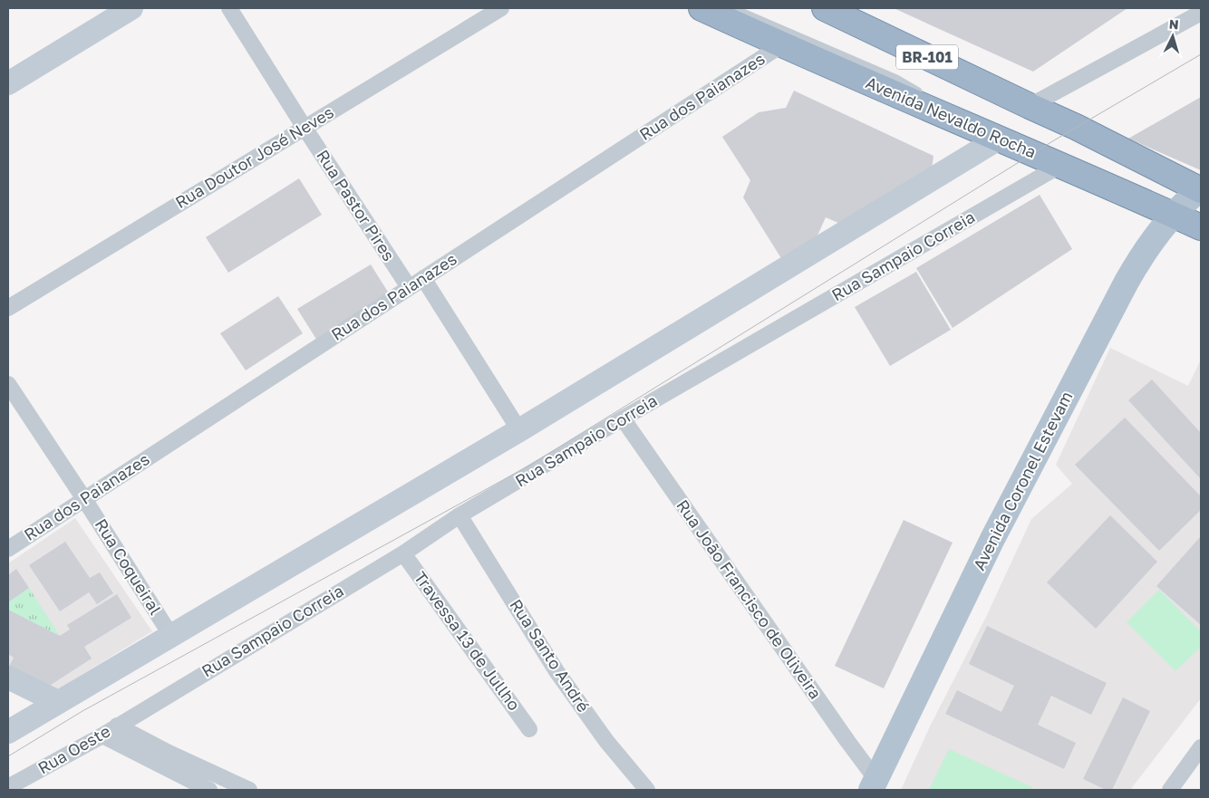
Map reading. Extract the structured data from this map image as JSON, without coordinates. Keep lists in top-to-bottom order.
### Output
{
  "streets": {
    "highway": ["BR-101", "Avenida Nevaldo Rocha"],
    "main road": ["Avenida Coronel Estevam"],
    "street": [
      "Rua dos Paianazes",
      "Rua Doutor José Neves",
      "Rua Pastor Pires",
      "Rua Sampaio Correia",
      "Rua Coqueiral",
      "Rua João Francisco de Oliveira",
      "Travessa 13 de Jullho",
      "Rua Santo André",
      "Rua Oeste"
    ]
  },
  "crossings": [
    ["BR-101", "Avenida Coronel Estevam"],
    ["Rua dos Paianazes", "Avenida Nevaldo Rocha"],
    ["Rua dos Paianazes", "Rua Pastor Pires"],
    ["Rua dos Paianazes", "Rua Coqueiral"],
    ["Avenida Nevaldo Rocha", "Rua Sampaio Correia"],
    ["Avenida Nevaldo Rocha", "Avenida Coronel Estevam"],
    ["Rua Doutor José Neves", "Rua Pastor Pires"],
    ["Rua Sampaio Correia", "Rua João Francisco de Oliveira"],
    ["Rua Sampaio Correia", "Travessa 13 de Jullho"],
    ["Rua Sampaio Correia", "Rua Santo André"],
    ["Rua Sampaio Correia", "Rua Oeste"],
    ["Avenida Coronel Estevam", "Rua João Francisco de Oliveira"]
  ],
  "north": "top"
}
